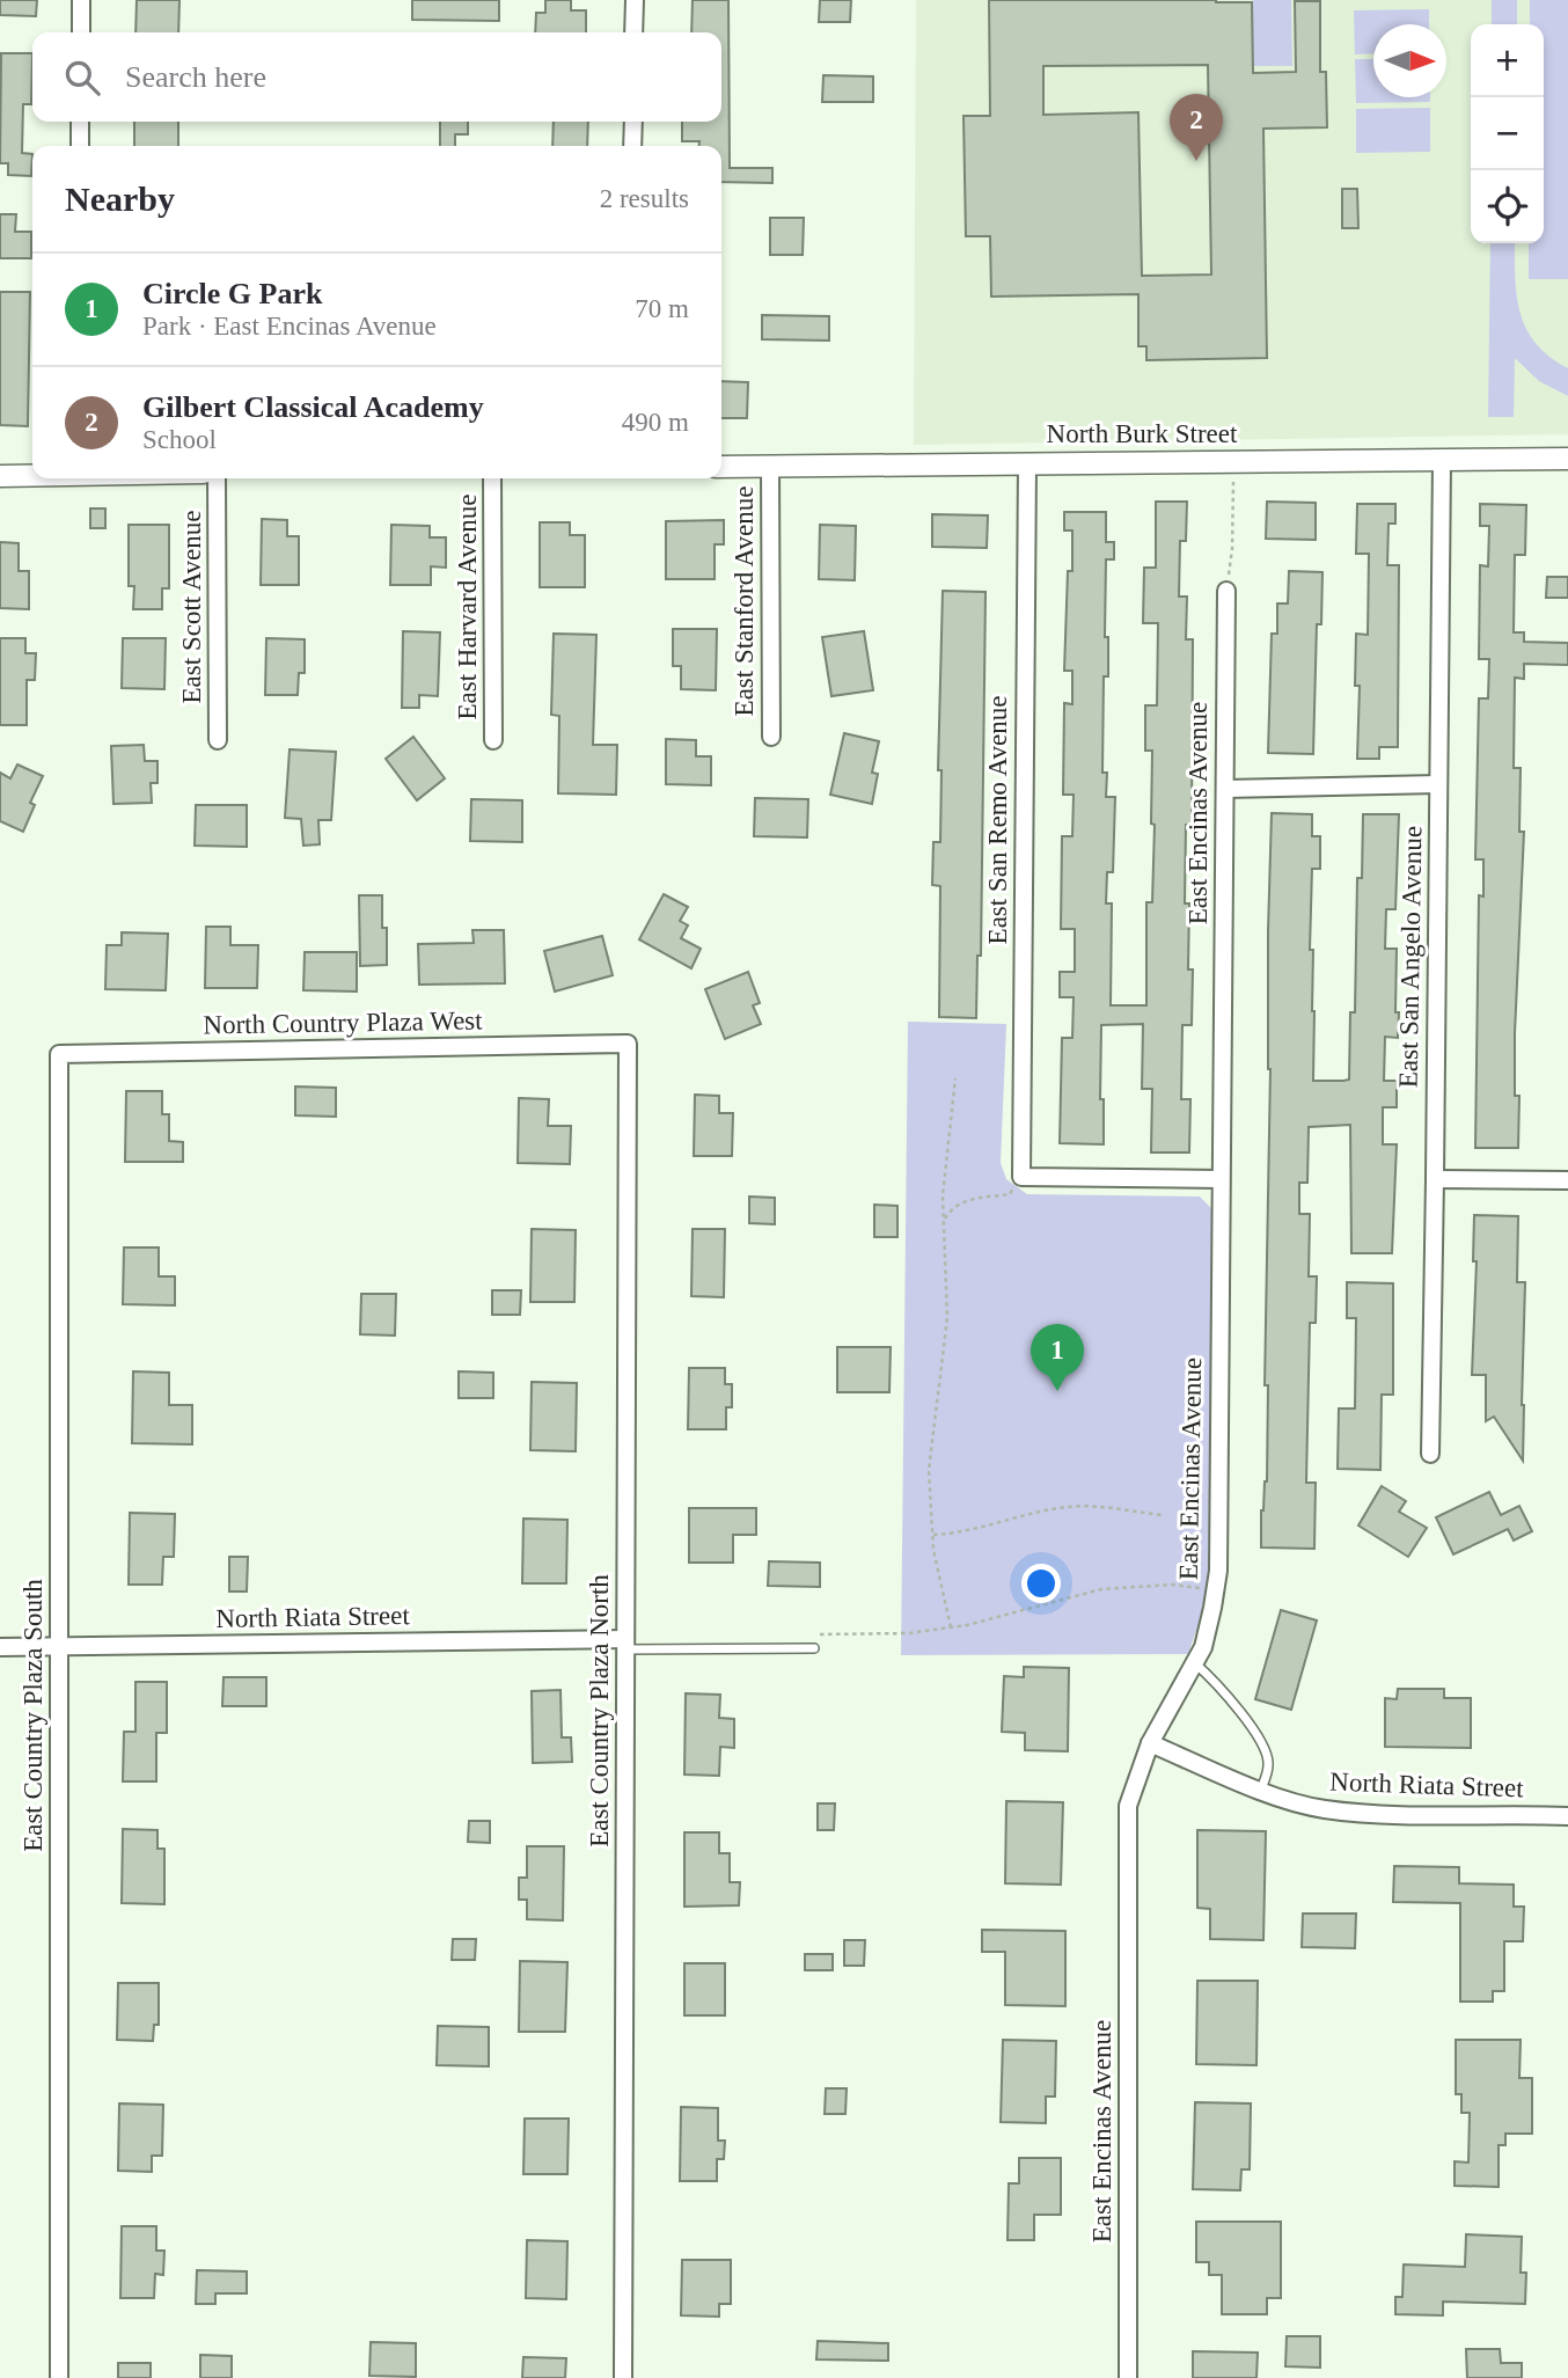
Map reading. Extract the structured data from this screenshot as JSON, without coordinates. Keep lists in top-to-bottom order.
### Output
{
  "streets": {
    "street": [
      "North Burk Street",
      "East Stanford Avenue",
      "East Scott Avenue",
      "East Harvard Avenue",
      "East Encinas Avenue",
      "East San Remo Avenue",
      "East San Angelo Avenue",
      "North Country Plaza West",
      "North Riata Street",
      "East Country Plaza North",
      "East Country Plaza South"
    ]
  },
  "crossings": [
    ["North Burk Street", "East Stanford Avenue"],
    ["North Burk Street", "East San Remo Avenue"],
    ["North Burk Street", "East San Angelo Avenue"],
    ["East Encinas Avenue", "North Riata Street"],
    ["North Country Plaza West", "East Country Plaza North"],
    ["North Country Plaza West", "East Country Plaza South"],
    ["North Riata Street", "East Country Plaza North"],
    ["North Riata Street", "East Country Plaza South"]
  ],
  "north": "right",
  "page": {
    "map_buttons": ["+", "−"],
    "search": "Search here",
    "pins": ["2", "1"],
    "heading": ["Nearby", "2 results"],
    "list": [
      {
        "mark": "1",
        "name": "Circle G Park",
        "note": "Park · East Encinas Avenue",
        "value": "70 m"
      },
      {
        "mark": "2",
        "name": "Gilbert Classical Academy",
        "note": "School",
        "value": "490 m"
      }
    ]
  }
}
